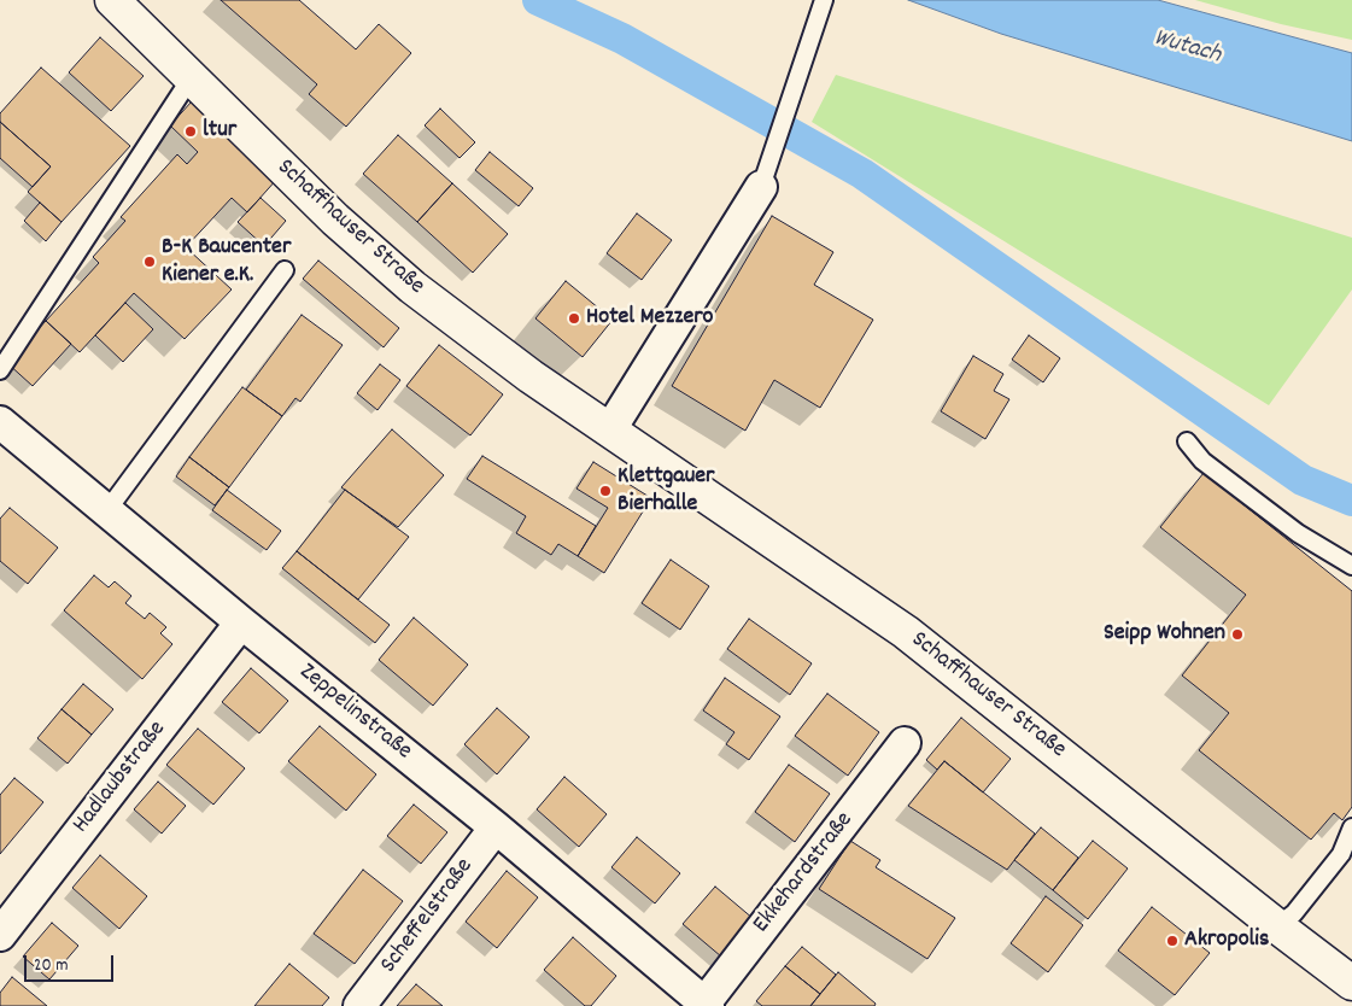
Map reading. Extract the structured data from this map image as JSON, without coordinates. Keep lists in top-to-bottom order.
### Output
{
  "streets": {
    "main road": ["Schaffhauser Straße"],
    "street": [
      "Zeppelinstraße",
      "Hadlaubstraße",
      "Ekkehardstraße",
      "Scheffelstraße"
    ]
  },
  "crossings": [
    ["Zeppelinstraße", "Hadlaubstraße"],
    ["Zeppelinstraße", "Ekkehardstraße"],
    ["Zeppelinstraße", "Scheffelstraße"]
  ],
  "water": ["Wutach"],
  "places": [
    "ltur",
    "B-K Baucenter Kiener e.K.",
    "Hotel Mezzero",
    "Klettgauer Bierhalle",
    "Seipp Wohnen",
    "Akropolis"
  ],
  "scale_bar": "20 m"
}
